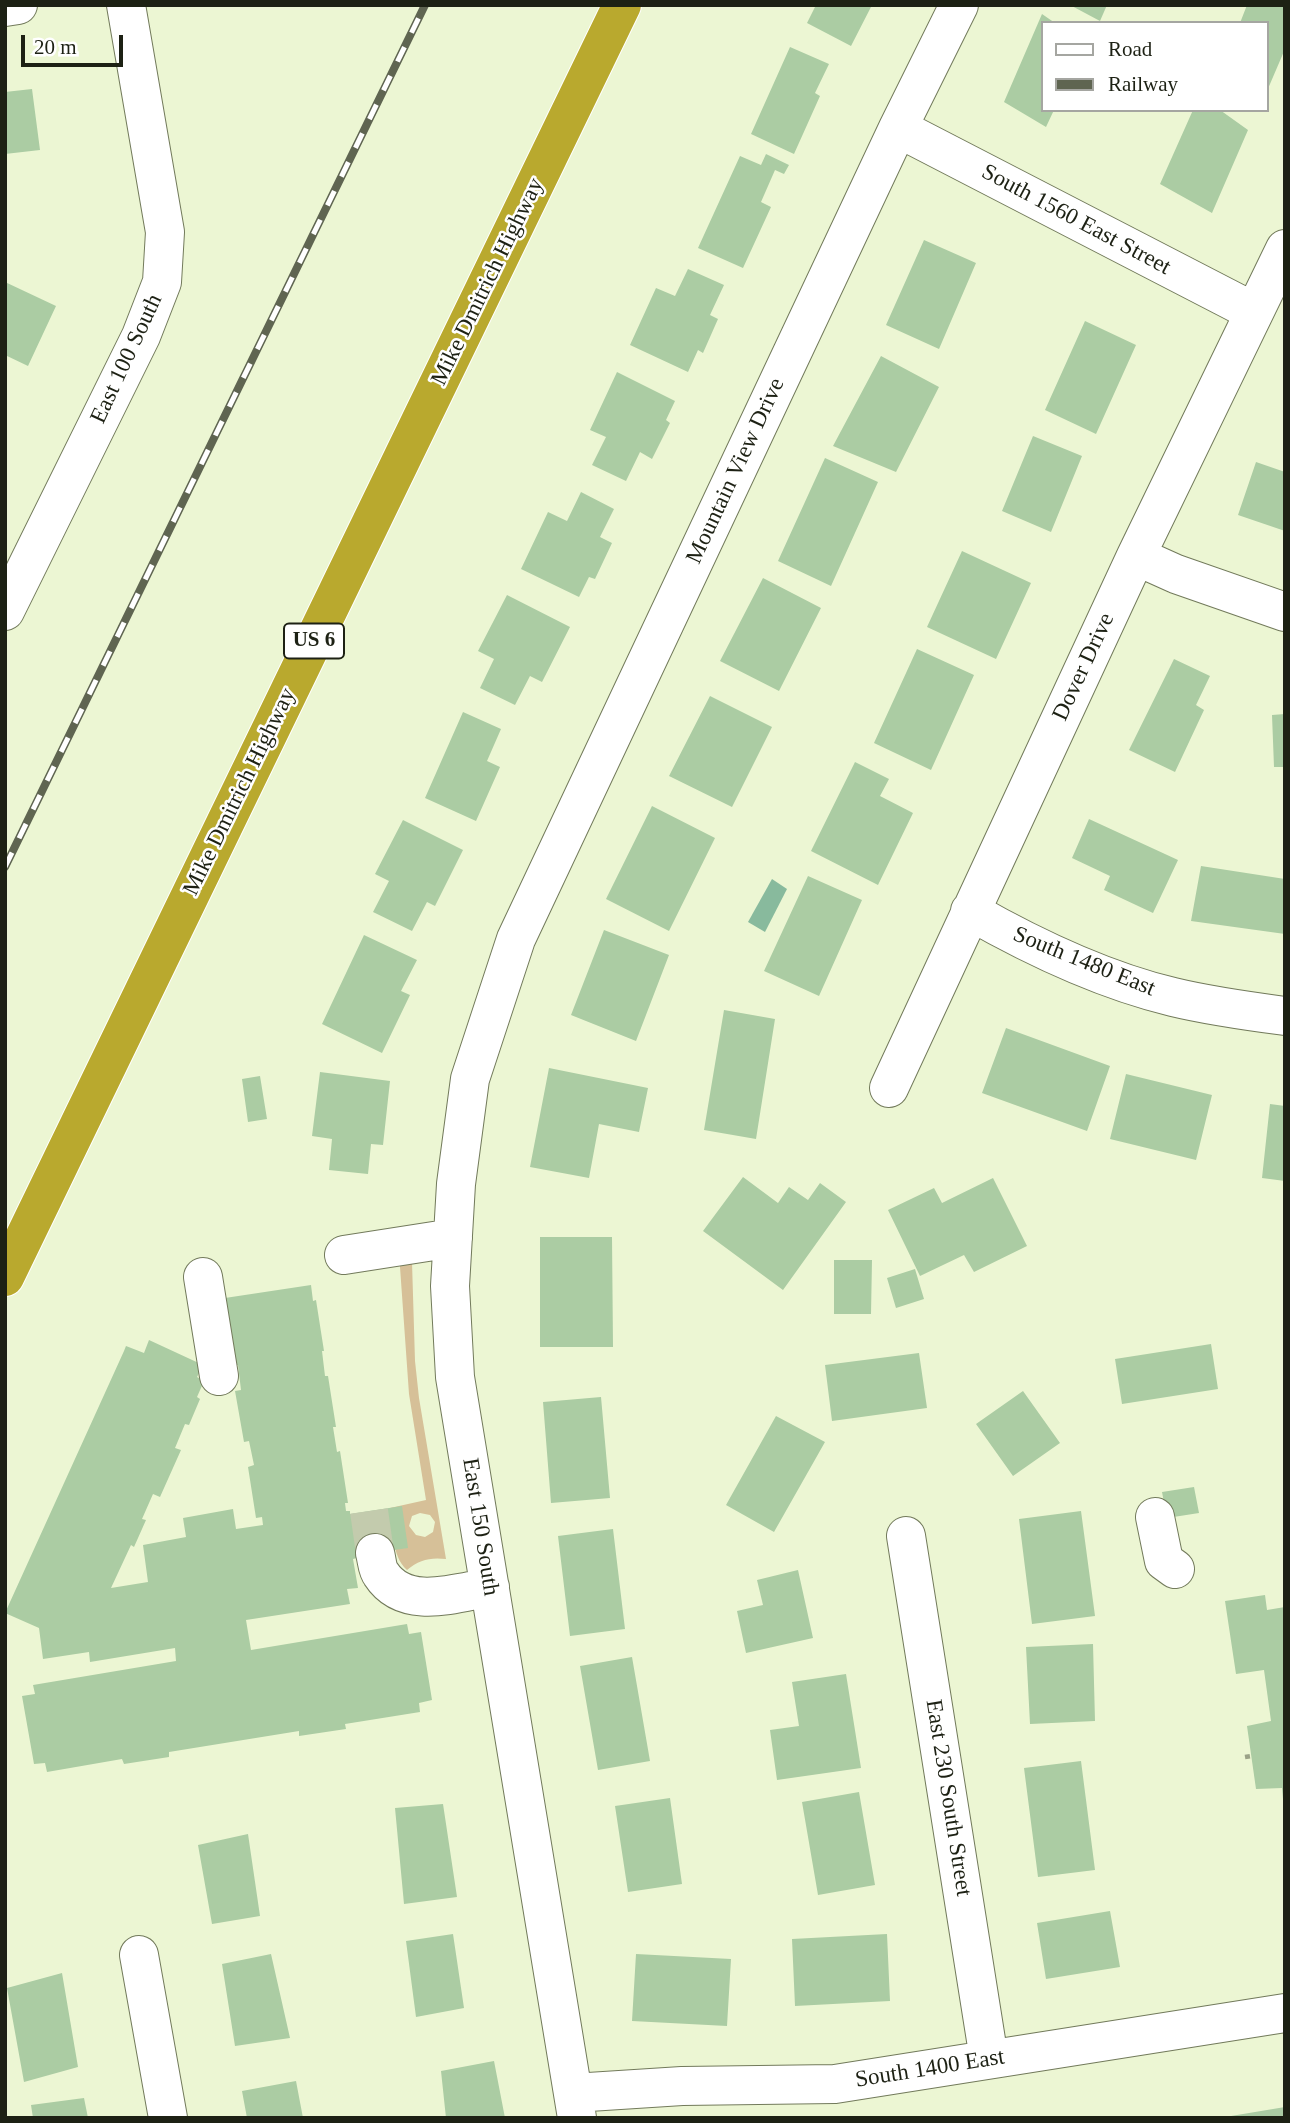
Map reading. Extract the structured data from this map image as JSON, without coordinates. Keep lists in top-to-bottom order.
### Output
{
  "streets": {
    "highway": ["Mike Dmitrich Highway", "US 6"],
    "street": [
      "South 1560 East Street",
      "East 100 South",
      "Mountain View Drive",
      "Dover Drive",
      "South 1480 East",
      "East 150 South",
      "East 230 South Street",
      "South 1400 East"
    ]
  },
  "crossings": [
    ["South 1560 East Street", "Mountain View Drive"],
    ["South 1560 East Street", "Dover Drive"],
    ["Mountain View Drive", "East 150 South"],
    ["Dover Drive", "South 1480 East"],
    ["East 150 South", "South 1400 East"],
    ["East 230 South Street", "South 1400 East"]
  ],
  "legend": ["Road", "Railway"],
  "scale_bar": "20 m"
}
